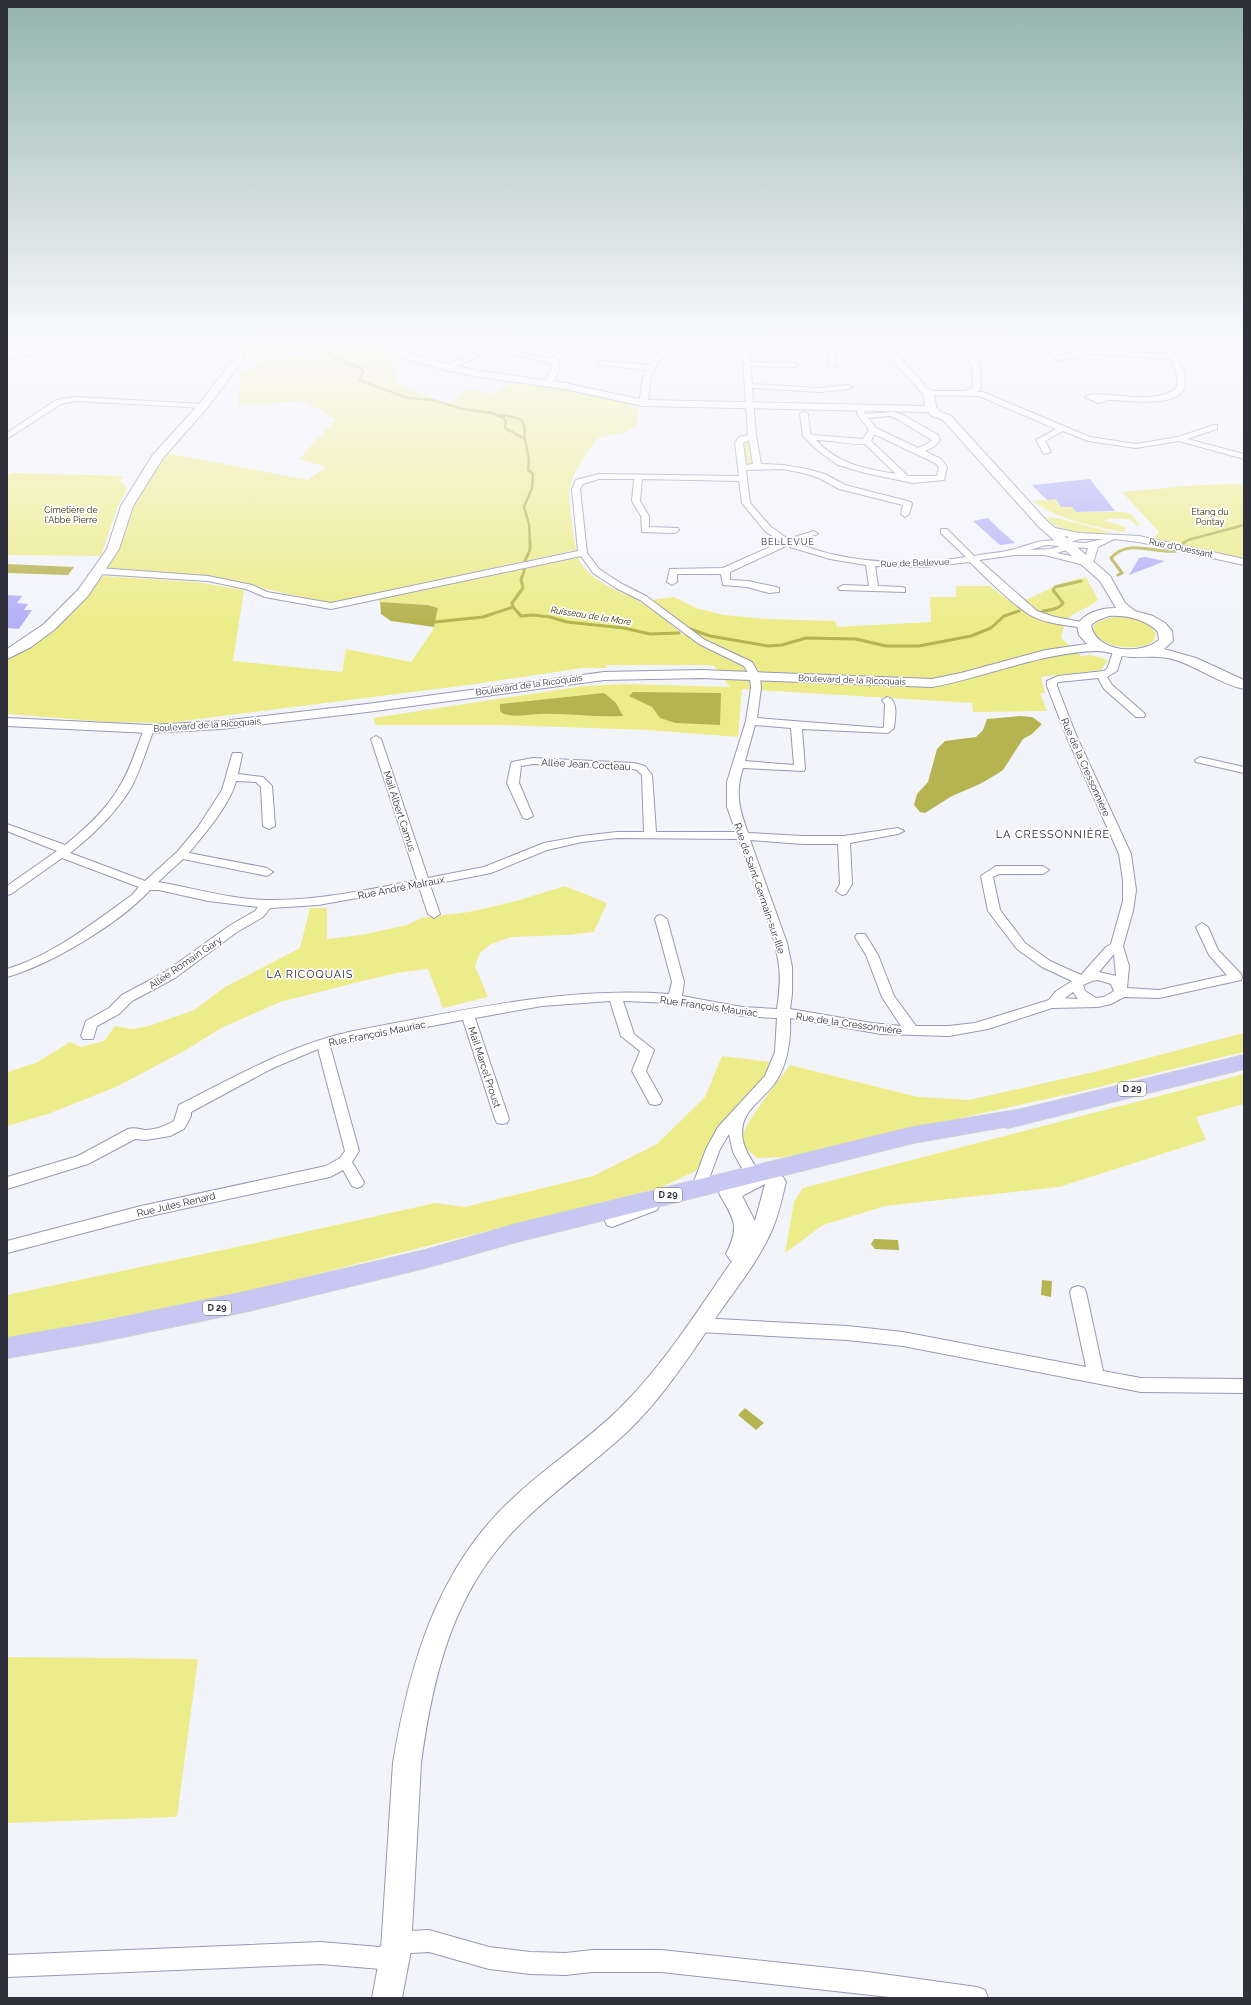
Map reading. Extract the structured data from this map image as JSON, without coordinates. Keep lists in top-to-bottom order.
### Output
{
  "streets": {
    "main road": ["D 29"],
    "street": [
      "Rue d'Ouessant",
      "Rue de Bellevue",
      "Boulevard de la Ricoquais",
      "Allée Jean Cocteau",
      "Rue de la Cressonnière",
      "Mail Albert Camus",
      "Rue André Malraux",
      "Rue de Saint-Germain-sur-Ille",
      "Allée Romain Gary",
      "Rue François Mauriac",
      "Mail Marcel Proust",
      "Rue Jules Renard"
    ]
  },
  "crossings": [
    ["Rue d'Ouessant", "Rue de Bellevue"],
    ["Boulevard de la Ricoquais", "Rue de Saint-Germain-sur-Ille"],
    ["Allée Jean Cocteau", "Rue André Malraux"],
    ["Rue de la Cressonnière", "Rue de Saint-Germain-sur-Ille"],
    ["Rue de la Cressonnière", "Rue François Mauriac"],
    ["Mail Albert Camus", "Rue André Malraux"],
    ["Rue André Malraux", "Rue de Saint-Germain-sur-Ille"],
    ["Rue André Malraux", "Allée Romain Gary"],
    ["Rue de Saint-Germain-sur-Ille", "Rue François Mauriac"],
    ["Rue de Saint-Germain-sur-Ille", "D 29"],
    ["Rue François Mauriac", "Mail Marcel Proust"]
  ],
  "districts": ["BELLEVUE", "LA CRESSONNIÈRE", "LA RICOQUAIS"],
  "water": ["Ruisseau de la Mare"],
  "parks": ["Cimetière de l'Abbé Pierre", "Etang du Pontay"]
}
